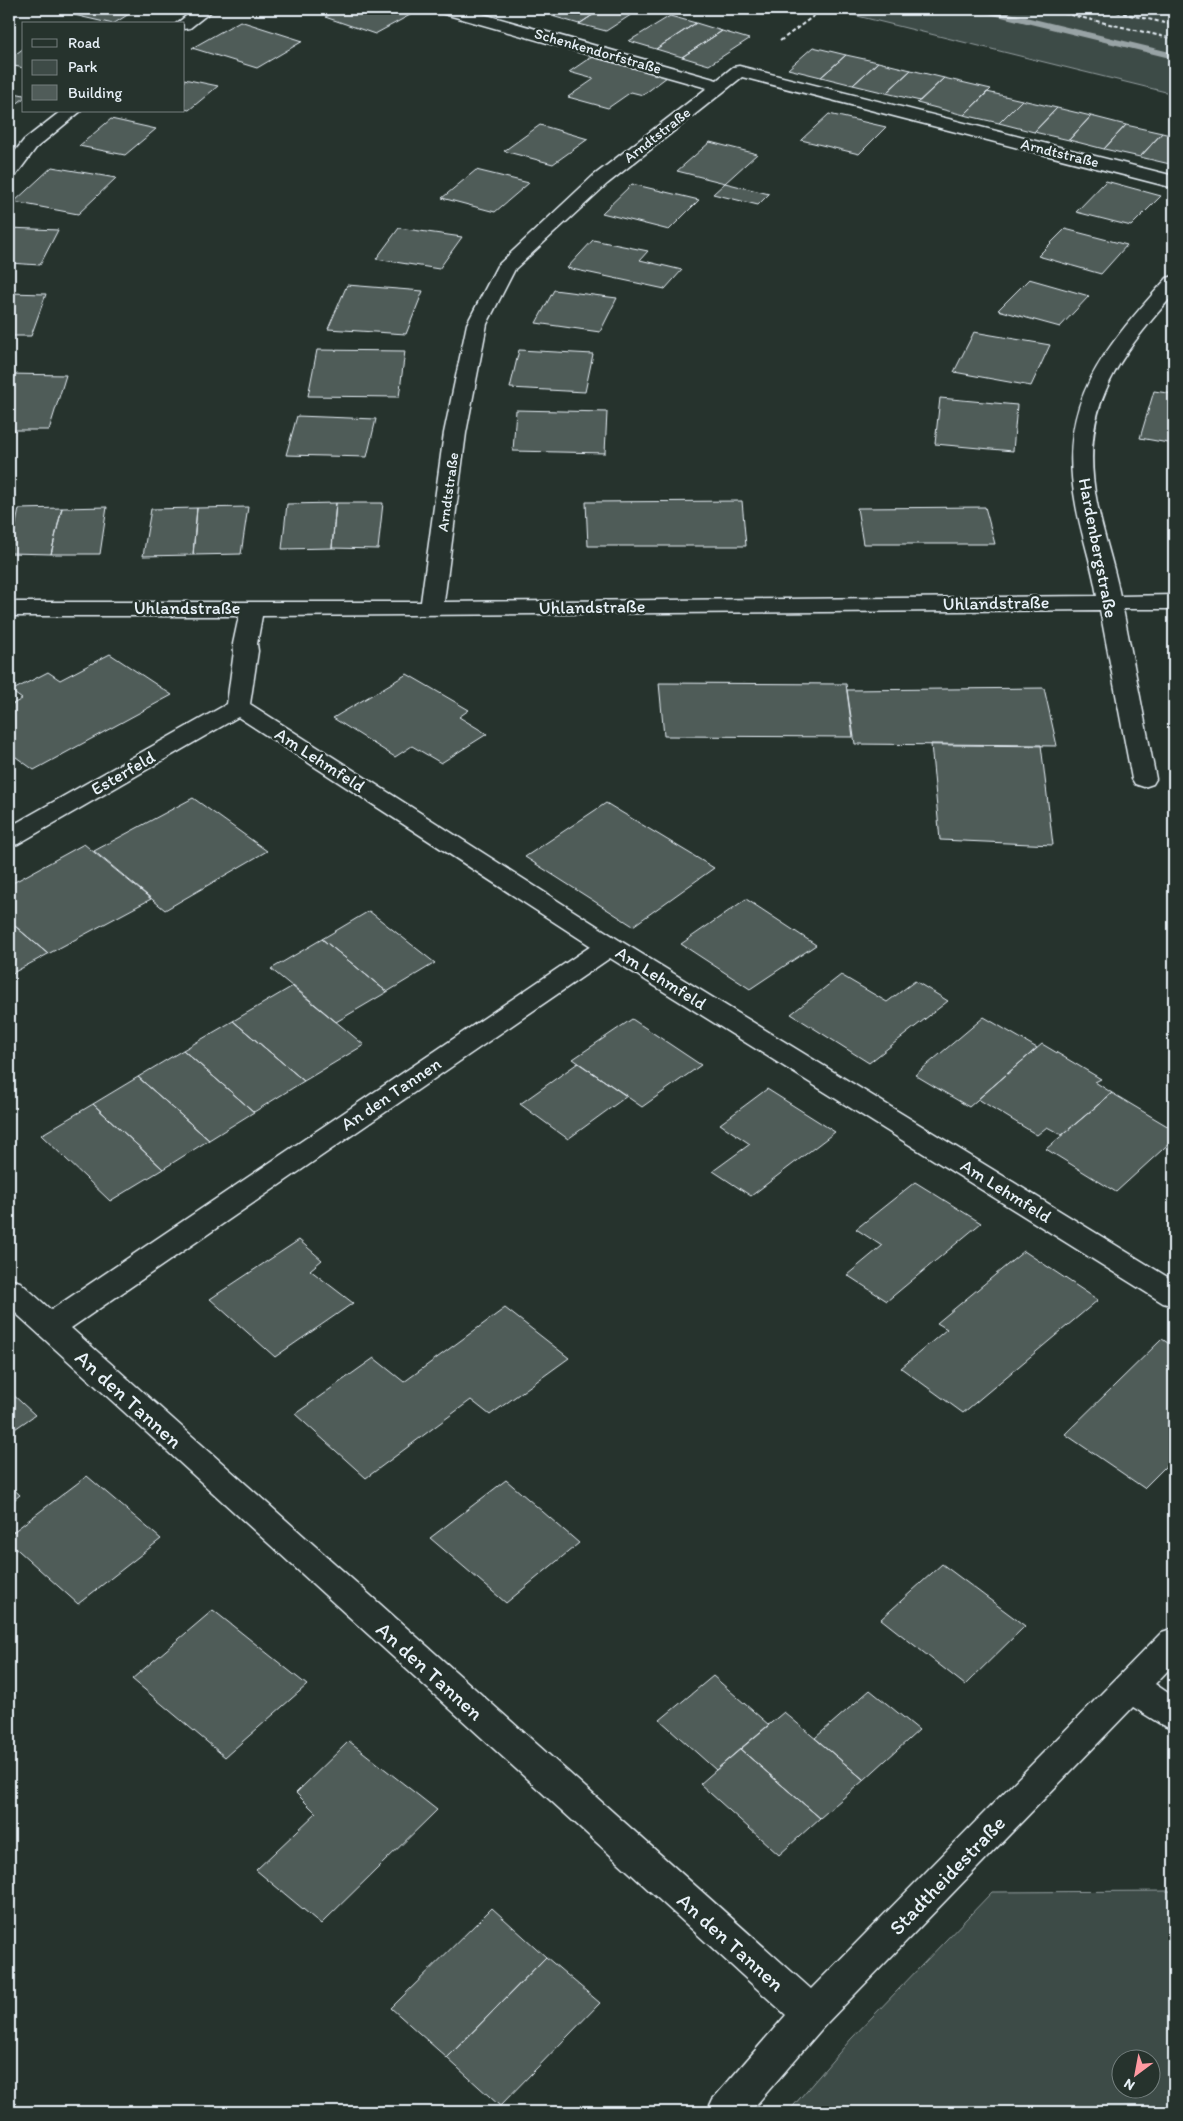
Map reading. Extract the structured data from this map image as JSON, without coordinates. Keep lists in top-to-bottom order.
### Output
{
  "streets": {
    "street": [
      "Schenkendorfstraße",
      "Arndtstraße",
      "Hardenbergstraße",
      "Uhlandstraße",
      "Am Lehmfeld",
      "Esterfeld",
      "An den Tannen",
      "Stadtheidestraße"
    ]
  },
  "crossings": [
    ["Schenkendorfstraße", "Arndtstraße"],
    ["Arndtstraße", "Uhlandstraße"],
    ["Hardenbergstraße", "Uhlandstraße"],
    ["Am Lehmfeld", "Esterfeld"],
    ["Am Lehmfeld", "An den Tannen"],
    ["An den Tannen", "Stadtheidestraße"]
  ],
  "legend": ["Road", "Park", "Building"],
  "north": "bottom left"
}
